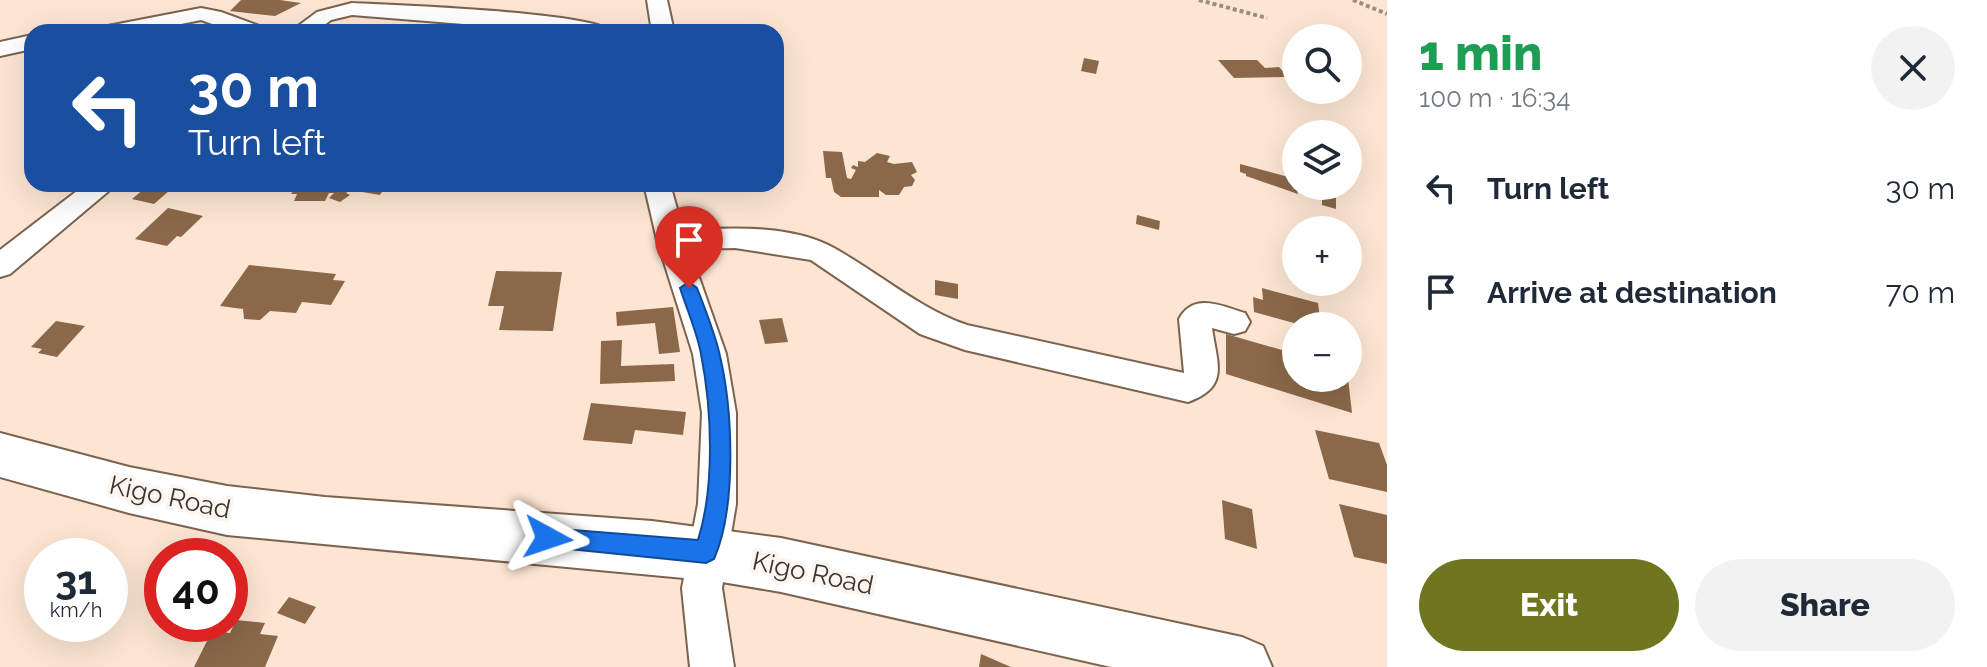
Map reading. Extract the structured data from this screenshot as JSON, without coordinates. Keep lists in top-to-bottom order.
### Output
{
  "streets": {
    "street": ["Kigo Road"]
  },
  "page": {
    "heading": ["1 min", "100 m · 16:34"],
    "map_buttons": ["+", "−"],
    "turn": ["30 m", "Turn left"],
    "list": [
      {
        "name": "Turn left",
        "value": "30 m"
      },
      {
        "name": "Arrive at destination",
        "value": "70 m"
      }
    ],
    "speed": "31 km/h",
    "limit": "40",
    "buttons": ["Exit", "Share"]
  }
}
